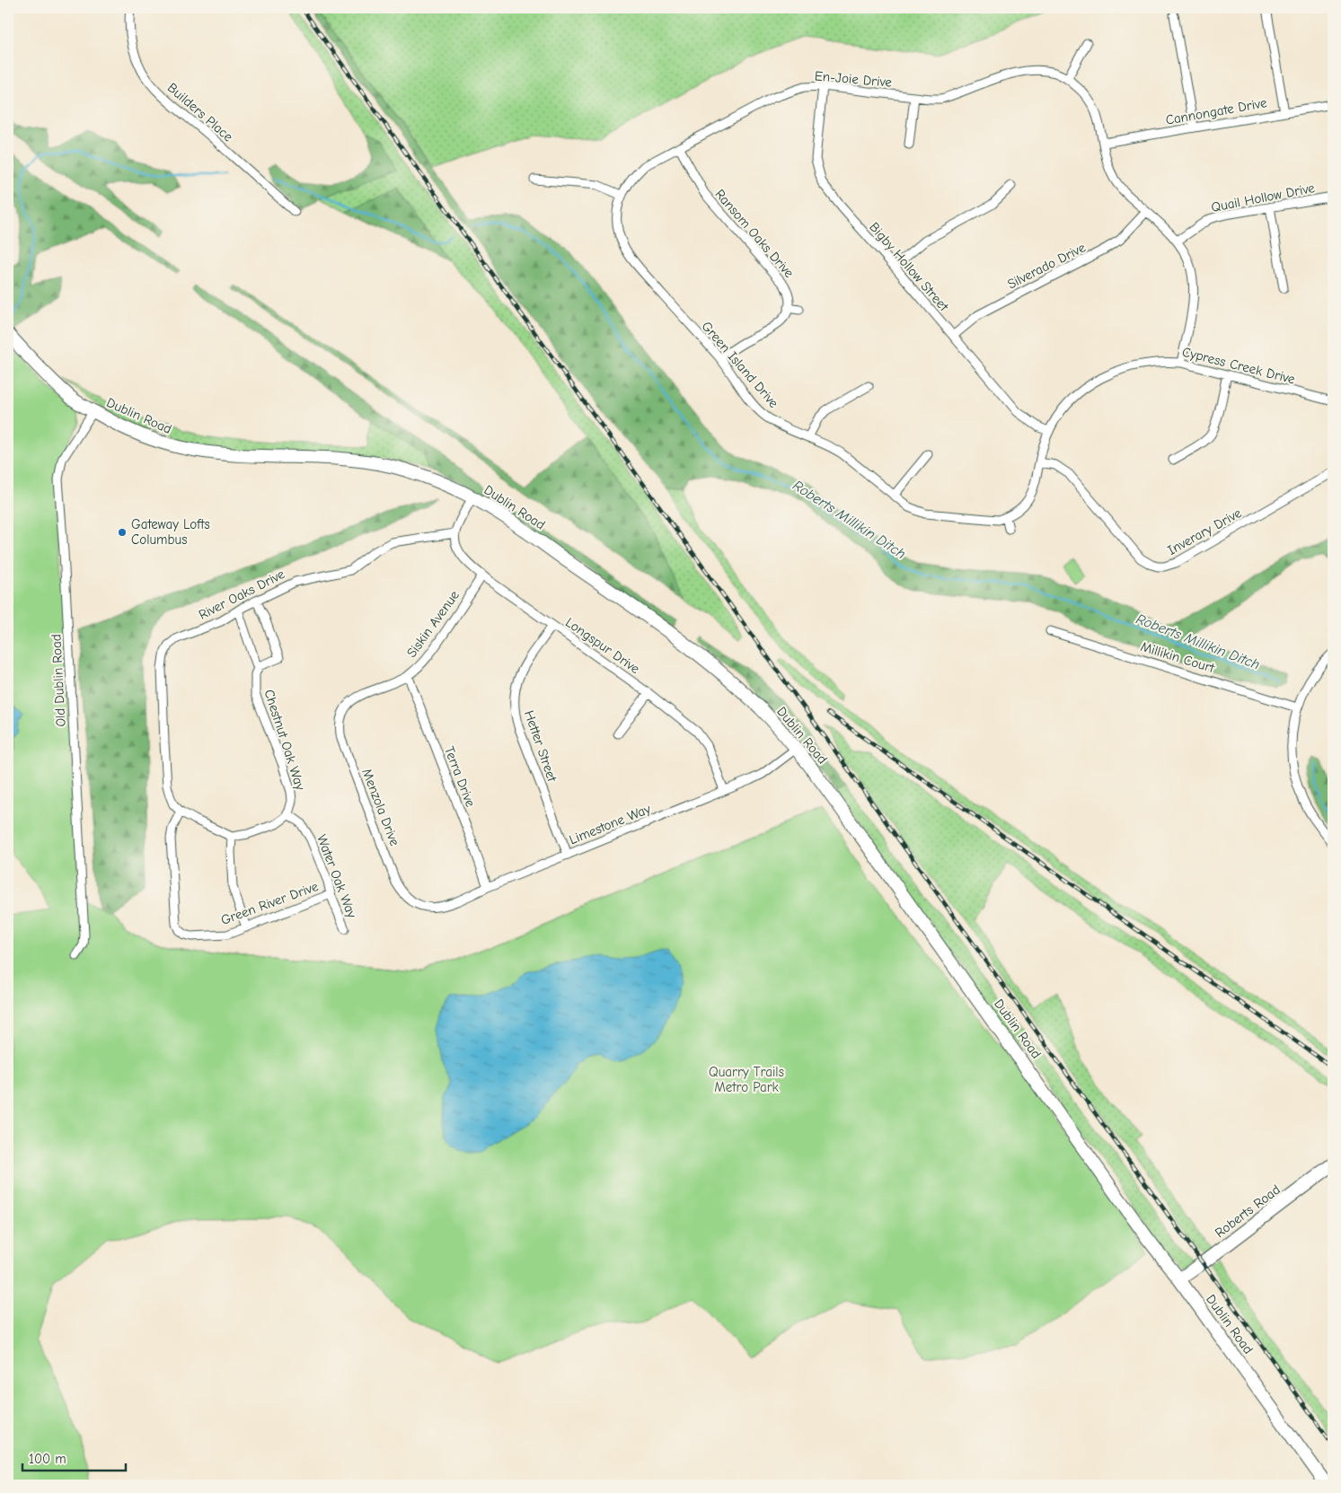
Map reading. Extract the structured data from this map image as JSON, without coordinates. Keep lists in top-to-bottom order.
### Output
{
  "streets": {
    "main road": ["Dublin Road", "Roberts Road"],
    "street": [
      "En-Joie Drive",
      "Cannongate Drive",
      "Builders Place",
      "Quail Hollow Drive",
      "Ransom Oaks Drive",
      "Silverado Drive",
      "Bigby Hollow Street",
      "Green Island Drive",
      "Cypress Creek Drive",
      "Inverary Drive",
      "River Oaks Drive",
      "Siskin Avenue",
      "Longspur Drive",
      "Millikin Court",
      "Old Dublin Road",
      "Chestnut Oak Way",
      "Hetter Street",
      "Terra Drive",
      "Menzola Drive",
      "Limestone Way",
      "Water Oak Way",
      "Green River Drive"
    ]
  },
  "crossings": [
    ["En-Joie Drive", "Cannongate Drive"],
    ["En-Joie Drive", "Quail Hollow Drive"],
    ["En-Joie Drive", "Ransom Oaks Drive"],
    ["En-Joie Drive", "Silverado Drive"],
    ["En-Joie Drive", "Bigby Hollow Street"],
    ["En-Joie Drive", "Green Island Drive"],
    ["En-Joie Drive", "Cypress Creek Drive"],
    ["Silverado Drive", "Bigby Hollow Street"],
    ["Bigby Hollow Street", "Cypress Creek Drive"],
    ["Green Island Drive", "Cypress Creek Drive"],
    ["Cypress Creek Drive", "Inverary Drive"],
    ["Dublin Road", "Old Dublin Road"],
    ["Dublin Road", "Limestone Way"],
    ["Dublin Road", "Roberts Road"],
    ["River Oaks Drive", "Longspur Drive"],
    ["River Oaks Drive", "Green River Drive"],
    ["Siskin Avenue", "Longspur Drive"],
    ["Siskin Avenue", "Terra Drive"],
    ["Siskin Avenue", "Menzola Drive"],
    ["Longspur Drive", "Hetter Street"],
    ["Longspur Drive", "Limestone Way"],
    ["Chestnut Oak Way", "Water Oak Way"],
    ["Hetter Street", "Limestone Way"],
    ["Terra Drive", "Limestone Way"],
    ["Menzola Drive", "Limestone Way"],
    ["Water Oak Way", "Green River Drive"]
  ],
  "water": ["Roberts Millikin Ditch"],
  "parks": ["Quarry Trails Metro Park"],
  "places": ["Gateway Lofts Columbus"],
  "scale_bar": "100 m"
}
